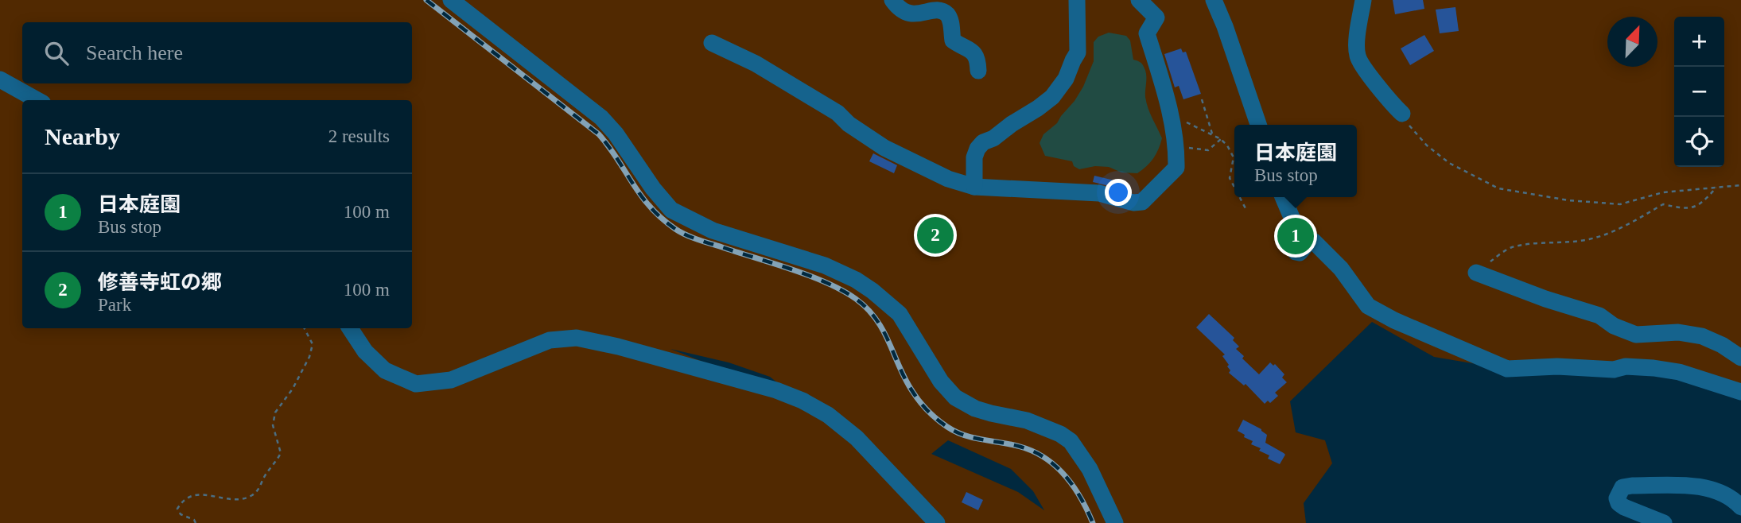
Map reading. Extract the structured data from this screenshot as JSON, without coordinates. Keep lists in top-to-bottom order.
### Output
{
  "north": "top right",
  "page": {
    "map_buttons": ["+", "−"],
    "search": "Search here",
    "heading": ["Nearby", "2 results"],
    "popup": ["日本庭園", "Bus stop"],
    "list": [
      {
        "mark": "1",
        "name": "日本庭園",
        "note": "Bus stop",
        "value": "100 m"
      },
      {
        "mark": "2",
        "name": "修善寺虹の郷",
        "note": "Park",
        "value": "100 m"
      }
    ],
    "pins": ["2", "1"]
  }
}
